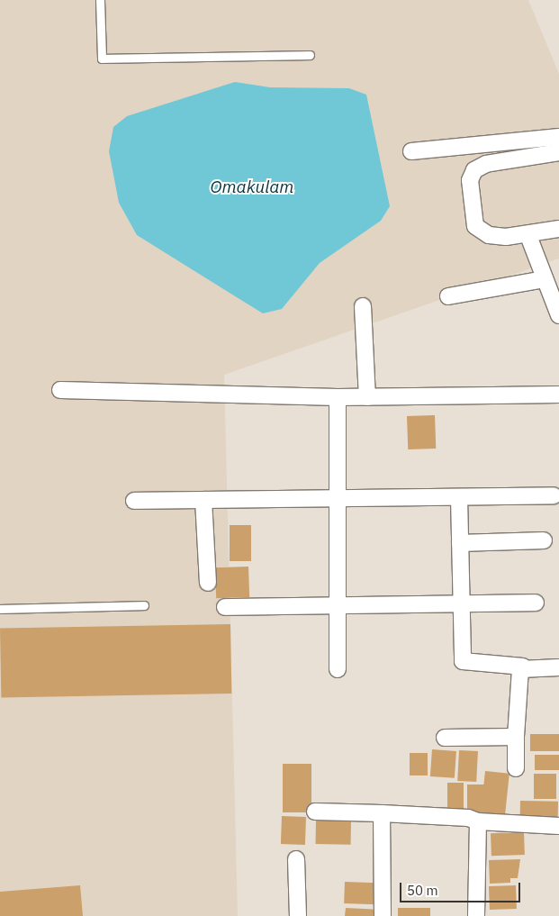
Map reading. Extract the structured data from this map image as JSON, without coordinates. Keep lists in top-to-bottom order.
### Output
{
  "water": ["Omakulam"],
  "scale_bar": "50 m"
}
